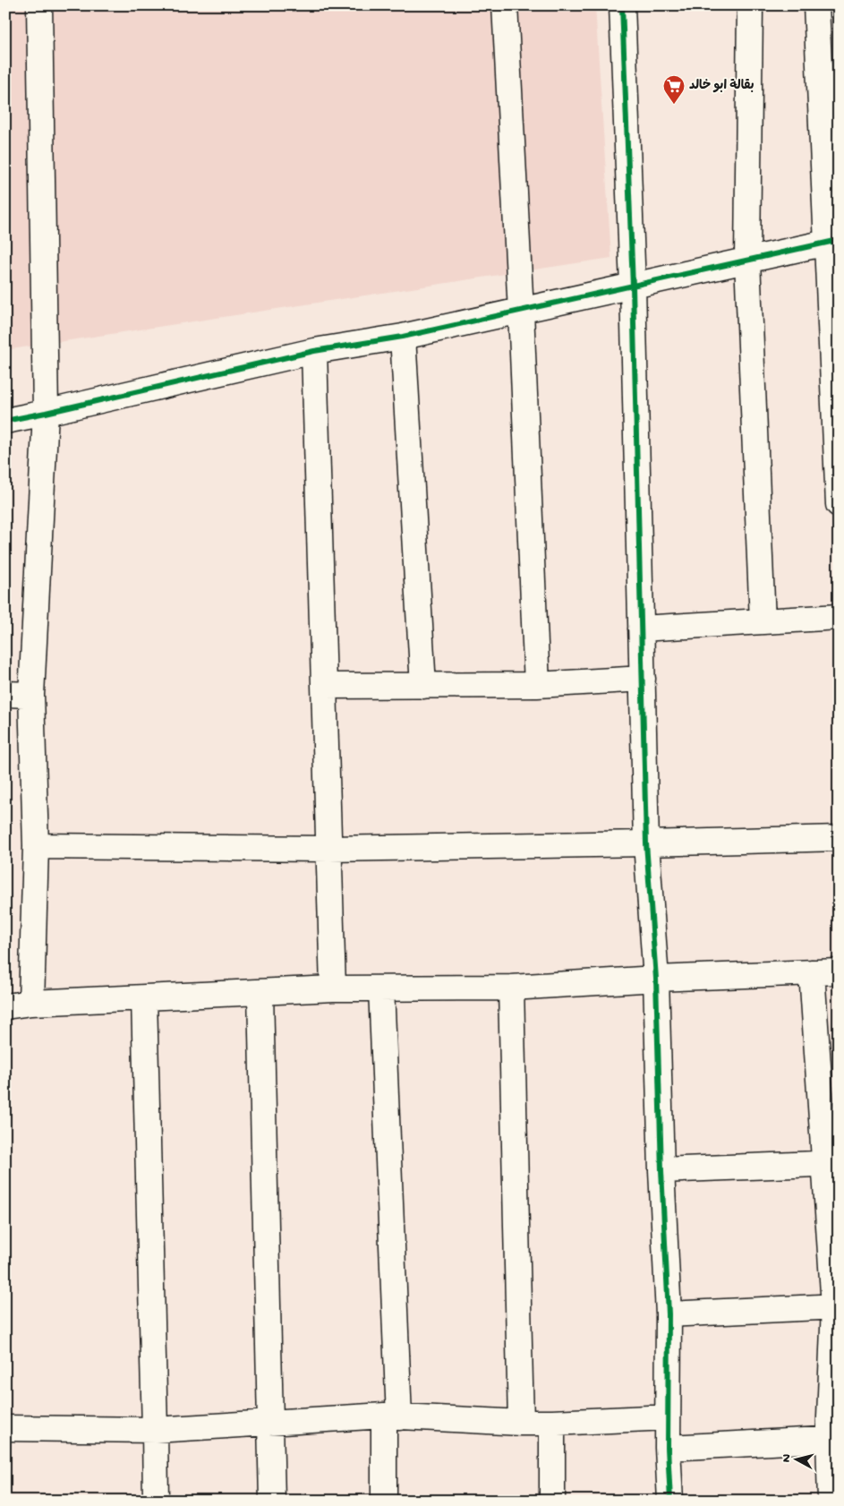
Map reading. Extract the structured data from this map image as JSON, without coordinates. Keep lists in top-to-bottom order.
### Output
{
  "places": {
    "supermarket": ["بقالة ابو خالد"]
  },
  "north": "left"
}
